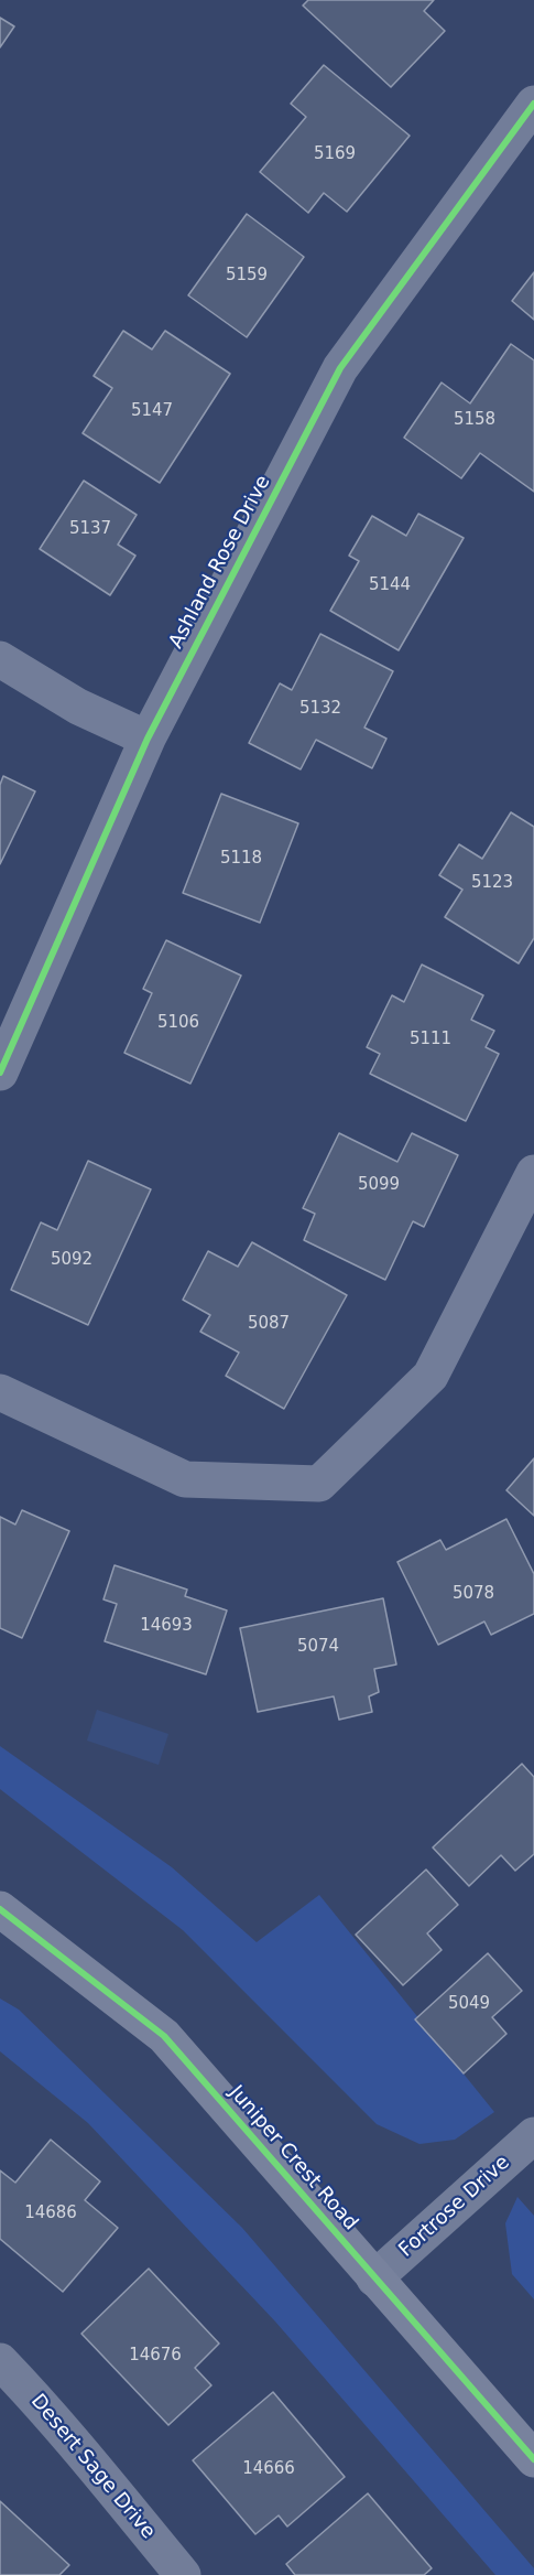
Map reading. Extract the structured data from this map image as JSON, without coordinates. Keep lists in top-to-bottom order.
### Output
{
  "streets": {
    "street": [
      "Ashland Rose Drive",
      "Juniper Crest Road",
      "Fortrose Drive",
      "Desert Sage Drive"
    ]
  },
  "crossings": [
    ["Juniper Crest Road", "Fortrose Drive"]
  ],
  "house_numbers": [
    "5169",
    "5159",
    "5147",
    "5158",
    "5137",
    "5144",
    "5132",
    "5118",
    "5123",
    "5106",
    "5111",
    "5099",
    "5092",
    "5087",
    "5078",
    "14693",
    "5074",
    "5049",
    "14686",
    "14676",
    "14666"
  ]
}
